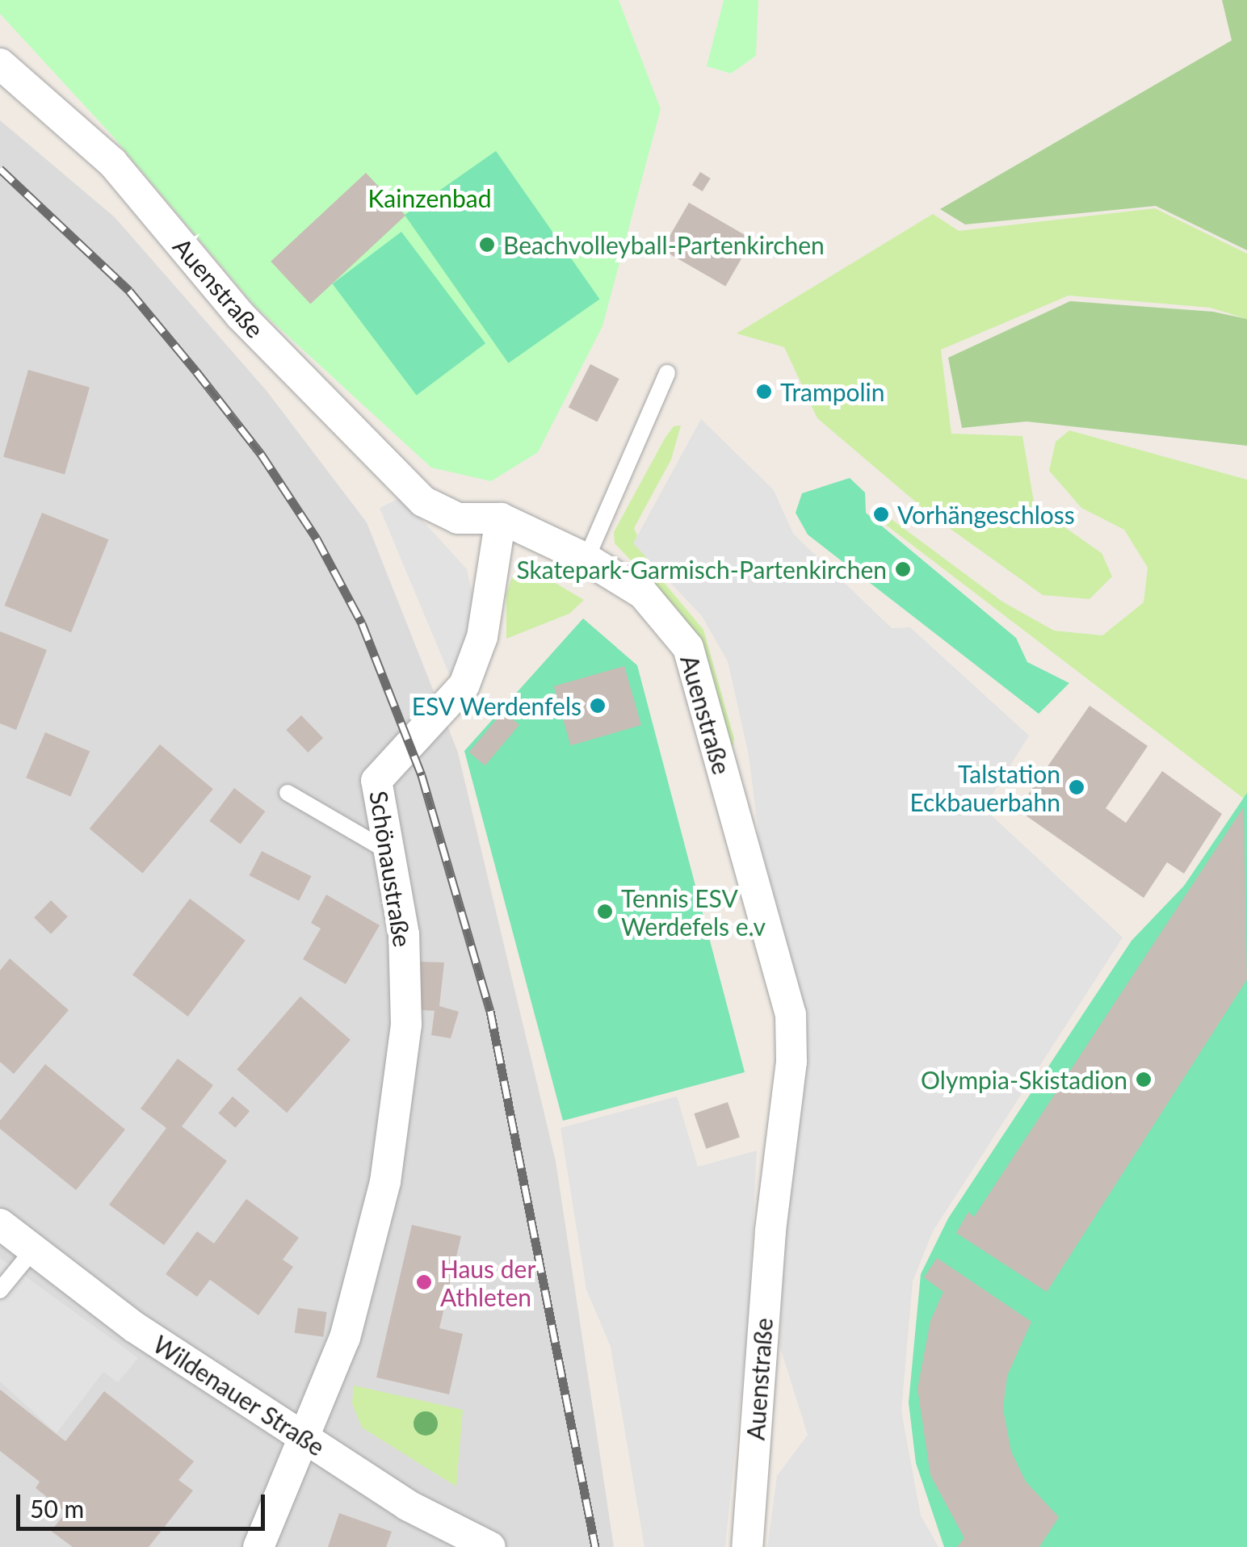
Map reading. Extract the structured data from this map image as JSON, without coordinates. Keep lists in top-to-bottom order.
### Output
{
  "streets": {
    "street": ["Auenstraße", "Schönaustraße", "Wildenauer Straße"]
  },
  "crossings": [
    ["Auenstraße", "Schönaustraße"],
    ["Schönaustraße", "Wildenauer Straße"]
  ],
  "parks": ["Kainzenbad"],
  "places": [
    "Beachvolleyball-Partenkirchen",
    "Trampolin",
    "Vorhängeschloss",
    "Skatepark-Garmisch-Partenkirchen",
    "ESV Werdenfels",
    "Talstation Eckbauerbahn",
    "Tennis ESV Werdefels e.v",
    "Olympia-Skistadion",
    "Haus der Athleten"
  ],
  "scale_bar": "50 m"
}
